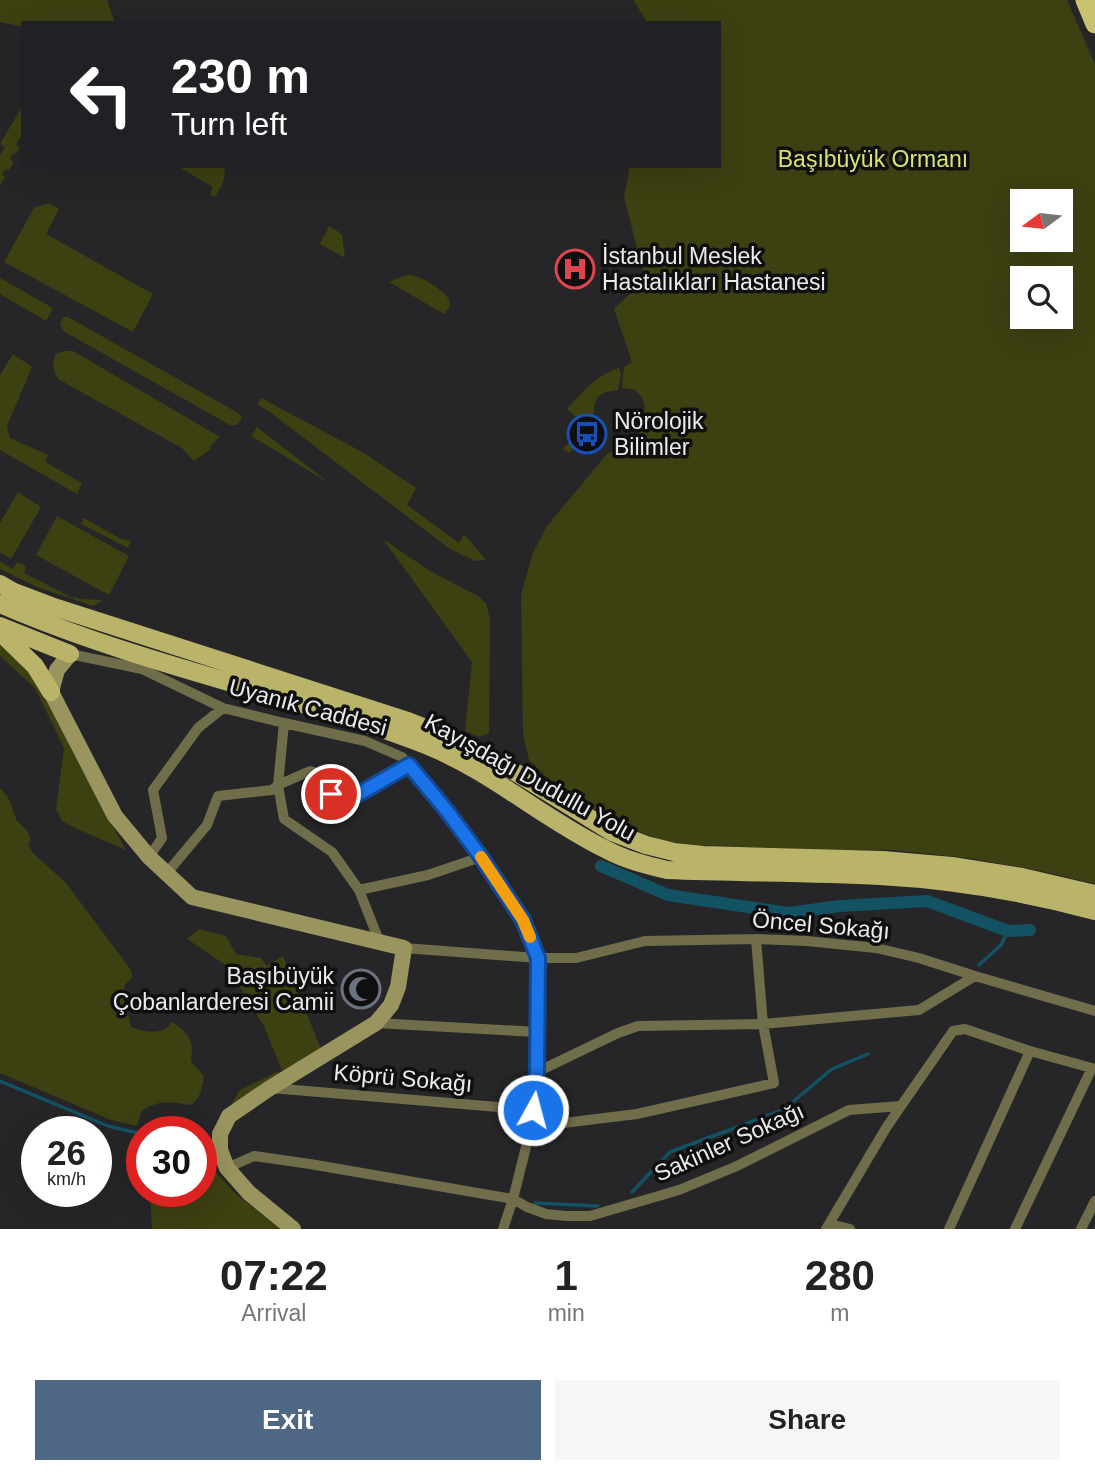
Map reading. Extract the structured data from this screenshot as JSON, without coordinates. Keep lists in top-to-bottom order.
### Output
{
  "streets": {
    "main road": ["Kayışdağı Dudullu Yolu"],
    "street": [
      "Uyanık Caddesi",
      "Öncel Sokağı",
      "Köprü Sokağı",
      "Sakinler Sokağı"
    ]
  },
  "crossings": [
    ["Uyanık Caddesi", "Öncel Sokağı"],
    ["Uyanık Caddesi", "Köprü Sokağı"],
    ["Uyanık Caddesi", "Sakinler Sokağı"]
  ],
  "parks": ["Başıbüyük Ormanı"],
  "places": {
    "hospital": ["İstanbul Meslek Hastalıkları Hastanesi"],
    "bus stop": ["Nörolojik Bilimler"],
    "mosque": ["Başıbüyük Çobanlarderesi Camii"]
  },
  "north": "left",
  "page": {
    "turn": ["230 m", "Turn left"],
    "speed": "26 km/h",
    "limit": "30",
    "eta": [
      "07:22",
      "Arrival",
      "1",
      "min",
      "280",
      "m"
    ],
    "buttons": ["Exit", "Share"]
  }
}
